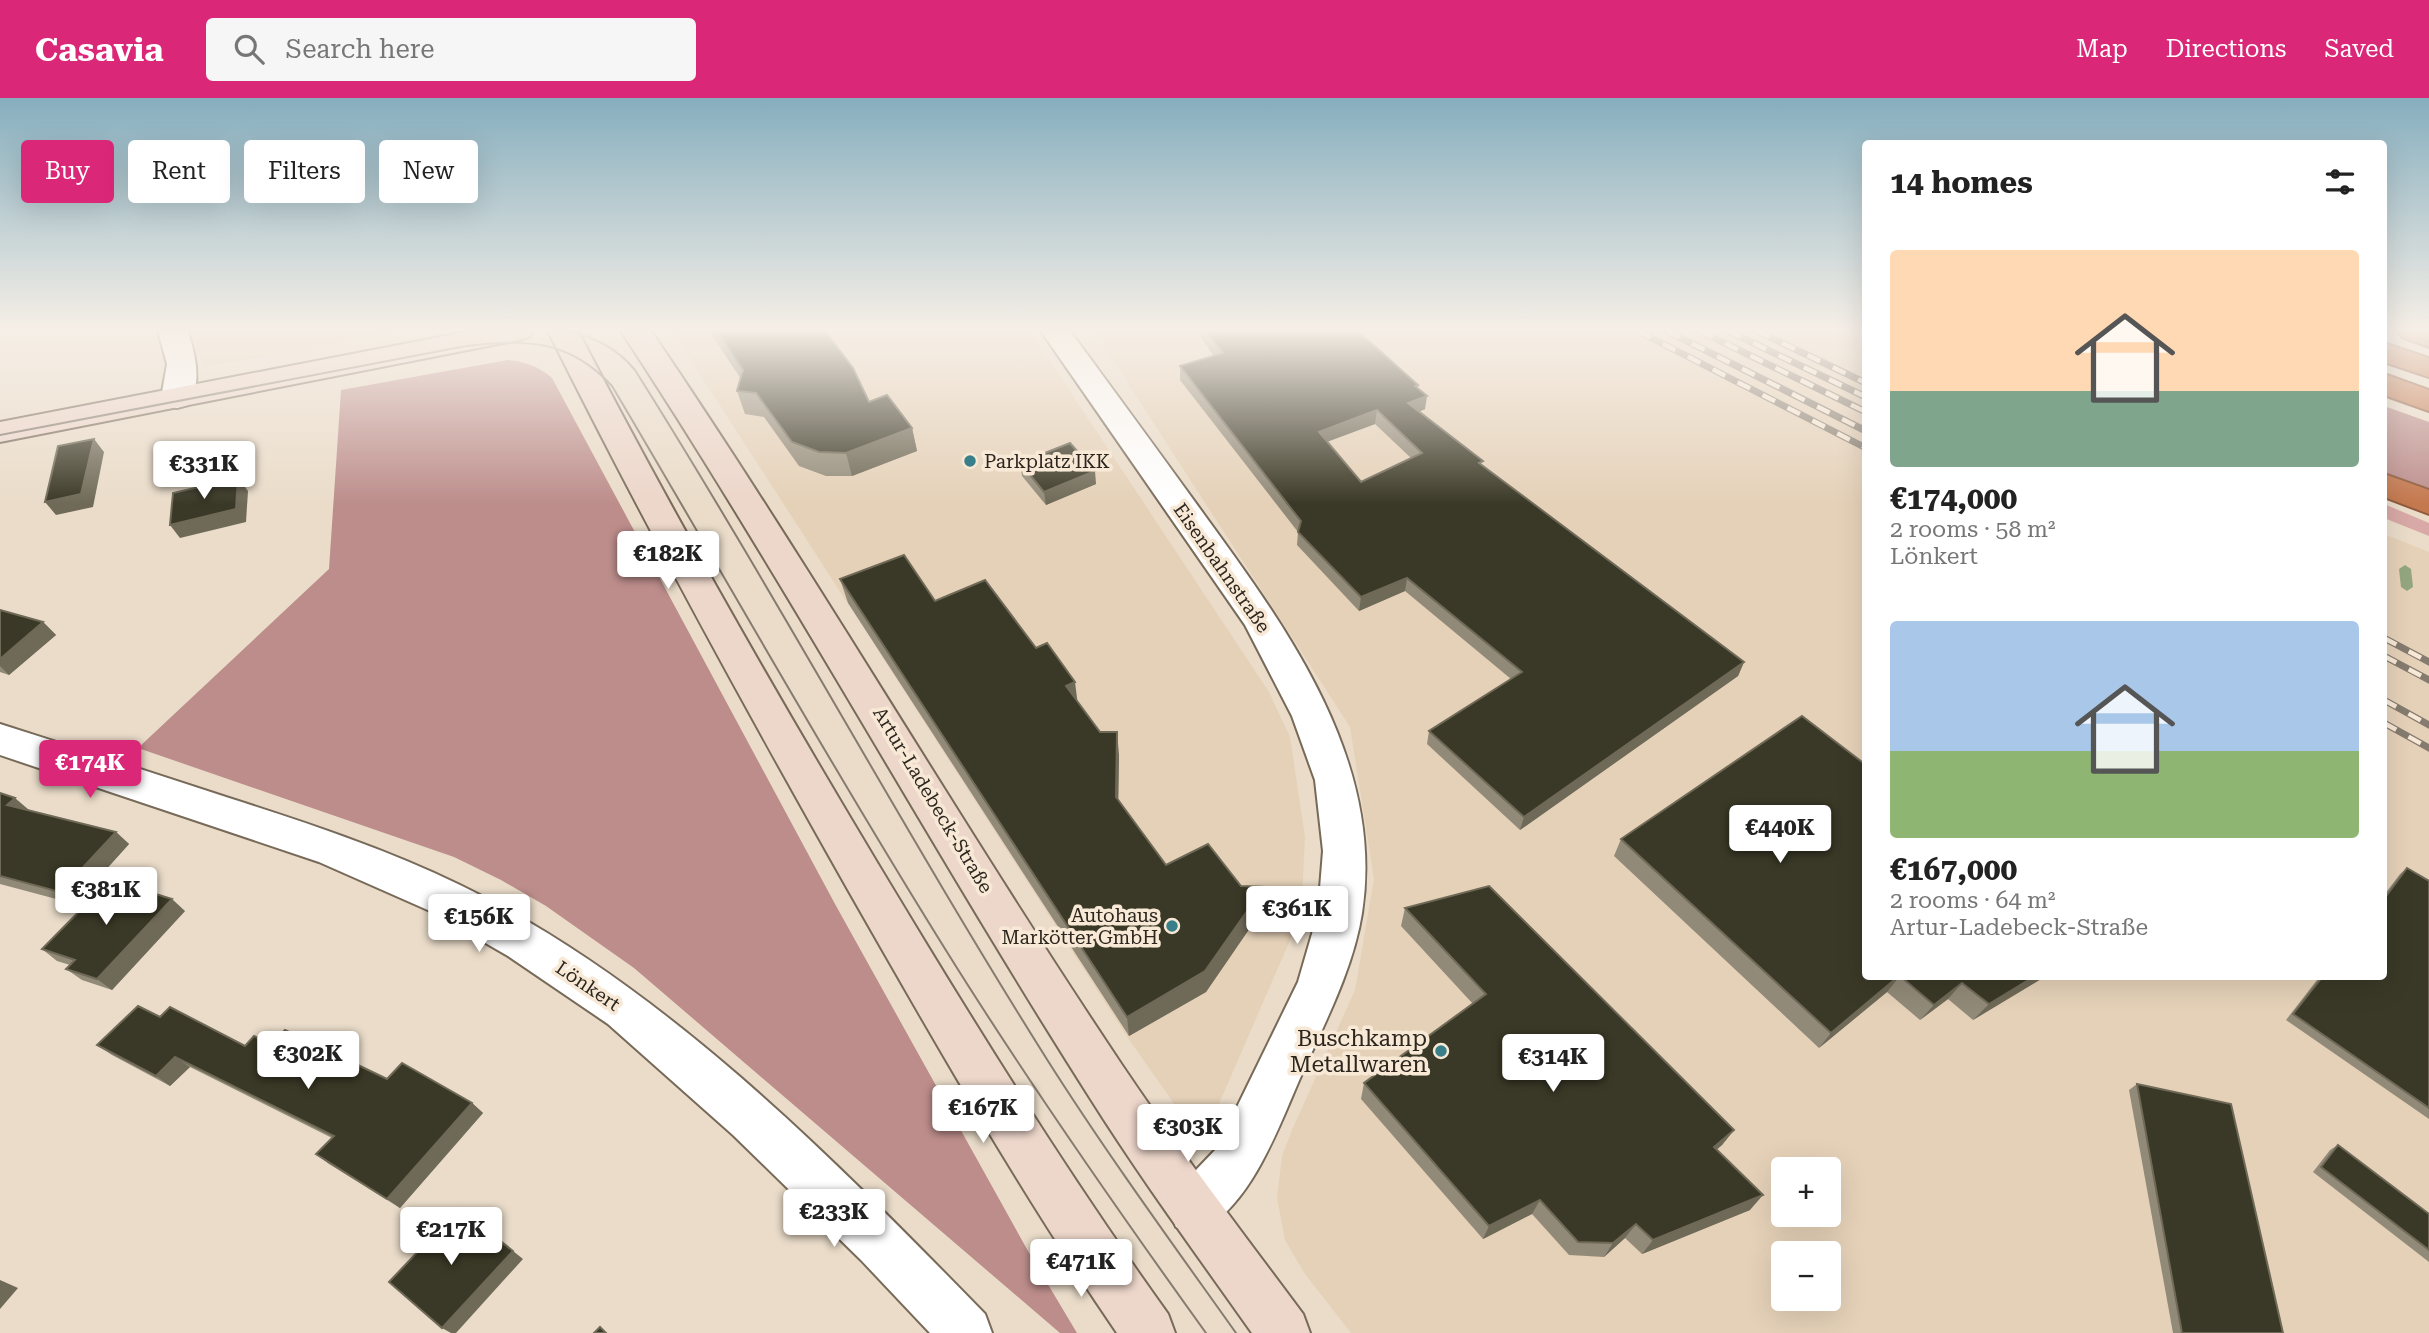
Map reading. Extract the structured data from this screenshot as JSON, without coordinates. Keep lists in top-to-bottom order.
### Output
{
  "streets": {
    "street": ["Eisenbahnstraße", "Artur-Ladebeck-Straße", "Lönkert"]
  },
  "crossings": [
    ["Eisenbahnstraße", "Artur-Ladebeck-Straße"]
  ],
  "places": ["Parkplatz IKK", "Autohaus Markötter GmbH", "Buschkamp Metallwaren"],
  "page": {
    "header": "Casavia",
    "search": "Search here",
    "nav": ["Map", "Directions", "Saved"],
    "chip": [
      "Buy",
      "Rent",
      "Filters",
      "New"
    ],
    "heading": "14 homes",
    "list": [
      {
        "name": "€174,000",
        "note": "2 rooms · 58 m² · Lönkert"
      },
      {
        "name": "€167,000",
        "note": "2 rooms · 64 m² · Artur-Ladebeck-Straße"
      }
    ],
    "price": [
      "€331K",
      "€182K",
      "€174K",
      "€440K",
      "€381K",
      "€361K",
      "€156K",
      "€302K",
      "€314K",
      "€167K",
      "€303K",
      "€233K",
      "€217K",
      "€471K"
    ],
    "map_buttons": ["+", "−"]
  }
}
